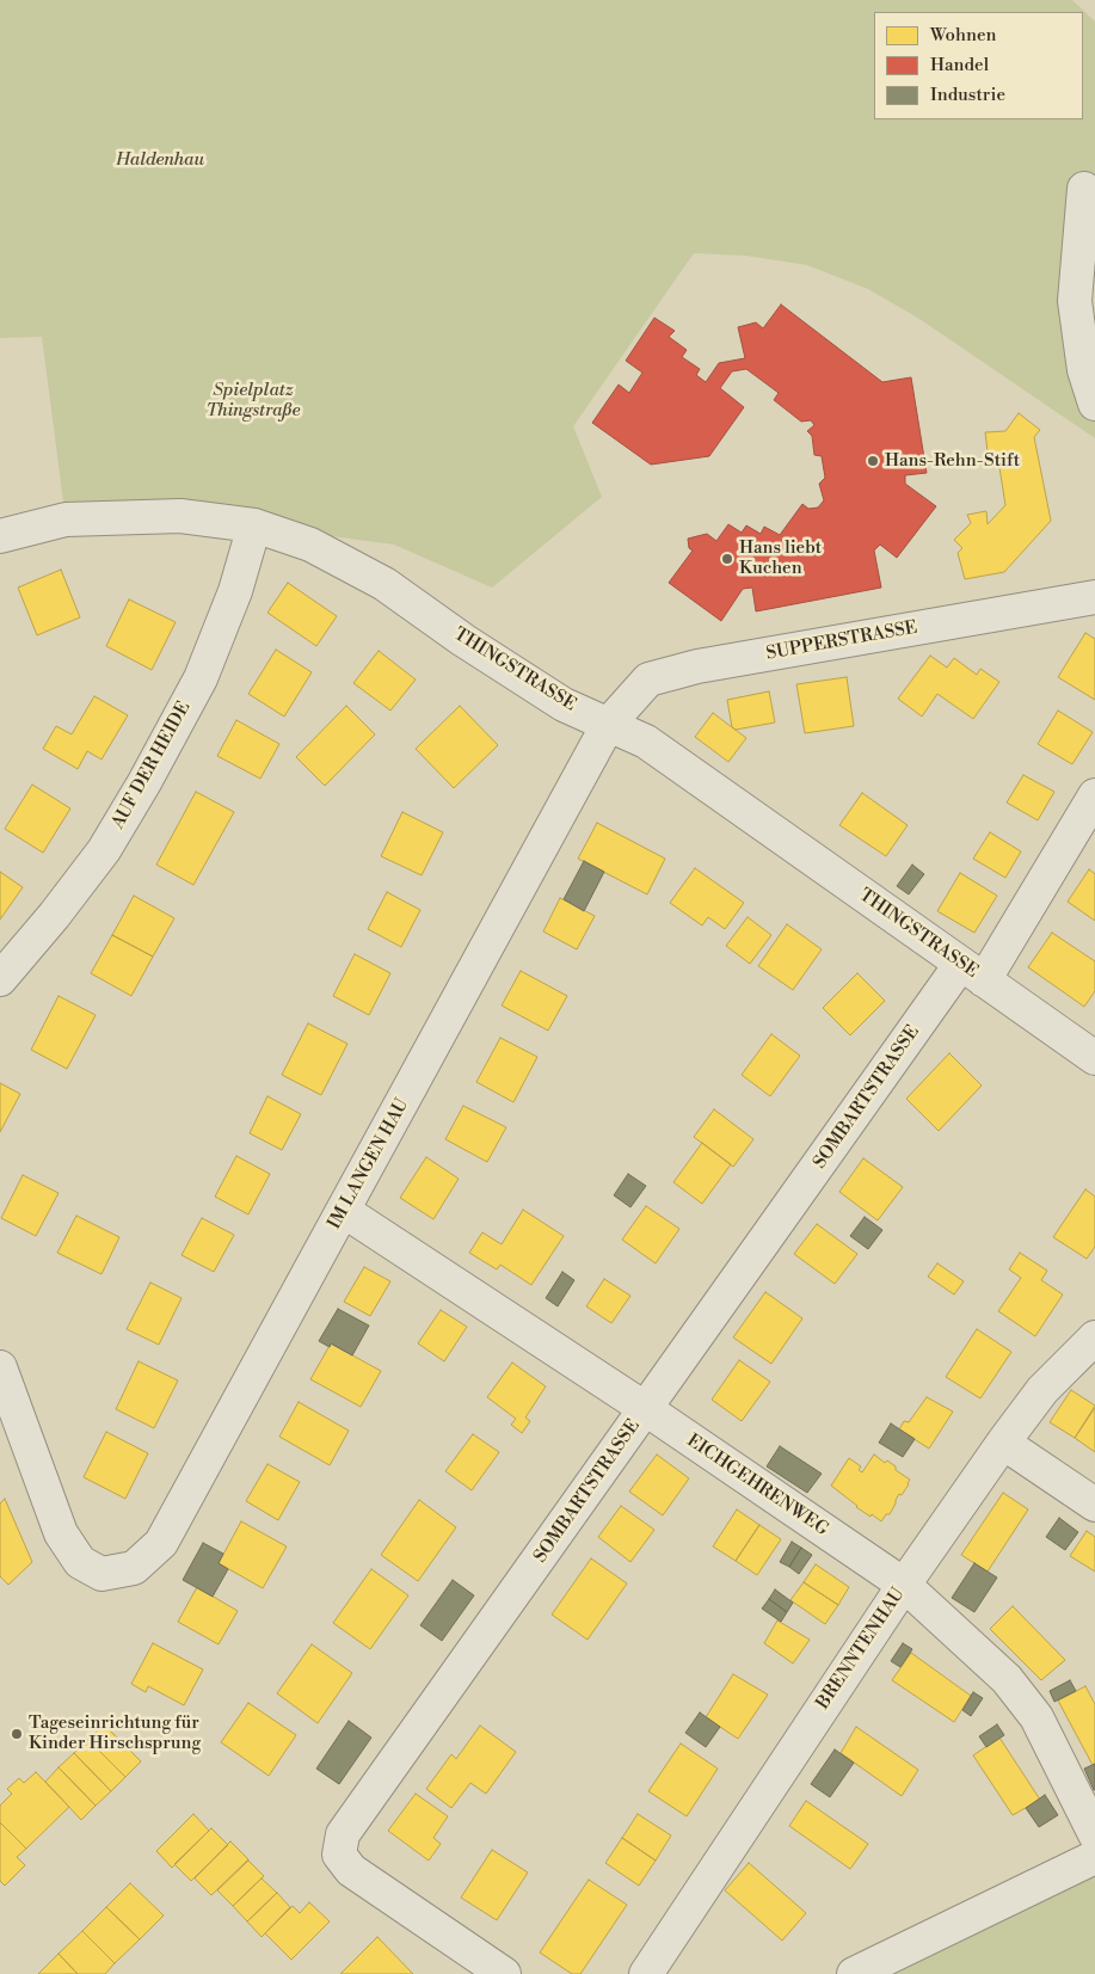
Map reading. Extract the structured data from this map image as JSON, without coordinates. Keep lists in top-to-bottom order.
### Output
{
  "streets": {
    "street": [
      "SUPPERSTRASSE",
      "THINGSTRASSE",
      "AUF DER HEIDE",
      "SOMBARTSTRASSE",
      "IM LANGEN HAU",
      "EICHGEHRENWEG",
      "BRENNTENHAU"
    ]
  },
  "crossings": [
    ["SUPPERSTRASSE", "THINGSTRASSE"],
    ["SUPPERSTRASSE", "IM LANGEN HAU"],
    ["THINGSTRASSE", "AUF DER HEIDE"],
    ["THINGSTRASSE", "SOMBARTSTRASSE"],
    ["THINGSTRASSE", "IM LANGEN HAU"],
    ["SOMBARTSTRASSE", "EICHGEHRENWEG"],
    ["IM LANGEN HAU", "EICHGEHRENWEG"],
    ["EICHGEHRENWEG", "BRENNTENHAU"]
  ],
  "parks": ["Haldenhau", "Spielplatz Thingstraße"],
  "places": ["Hans-Rehn-Stift", "Hans liebt Kuchen", "Tageseinrichtung für Kinder Hirschsprung"],
  "legend": ["Wohnen", "Handel", "Industrie"]
}
